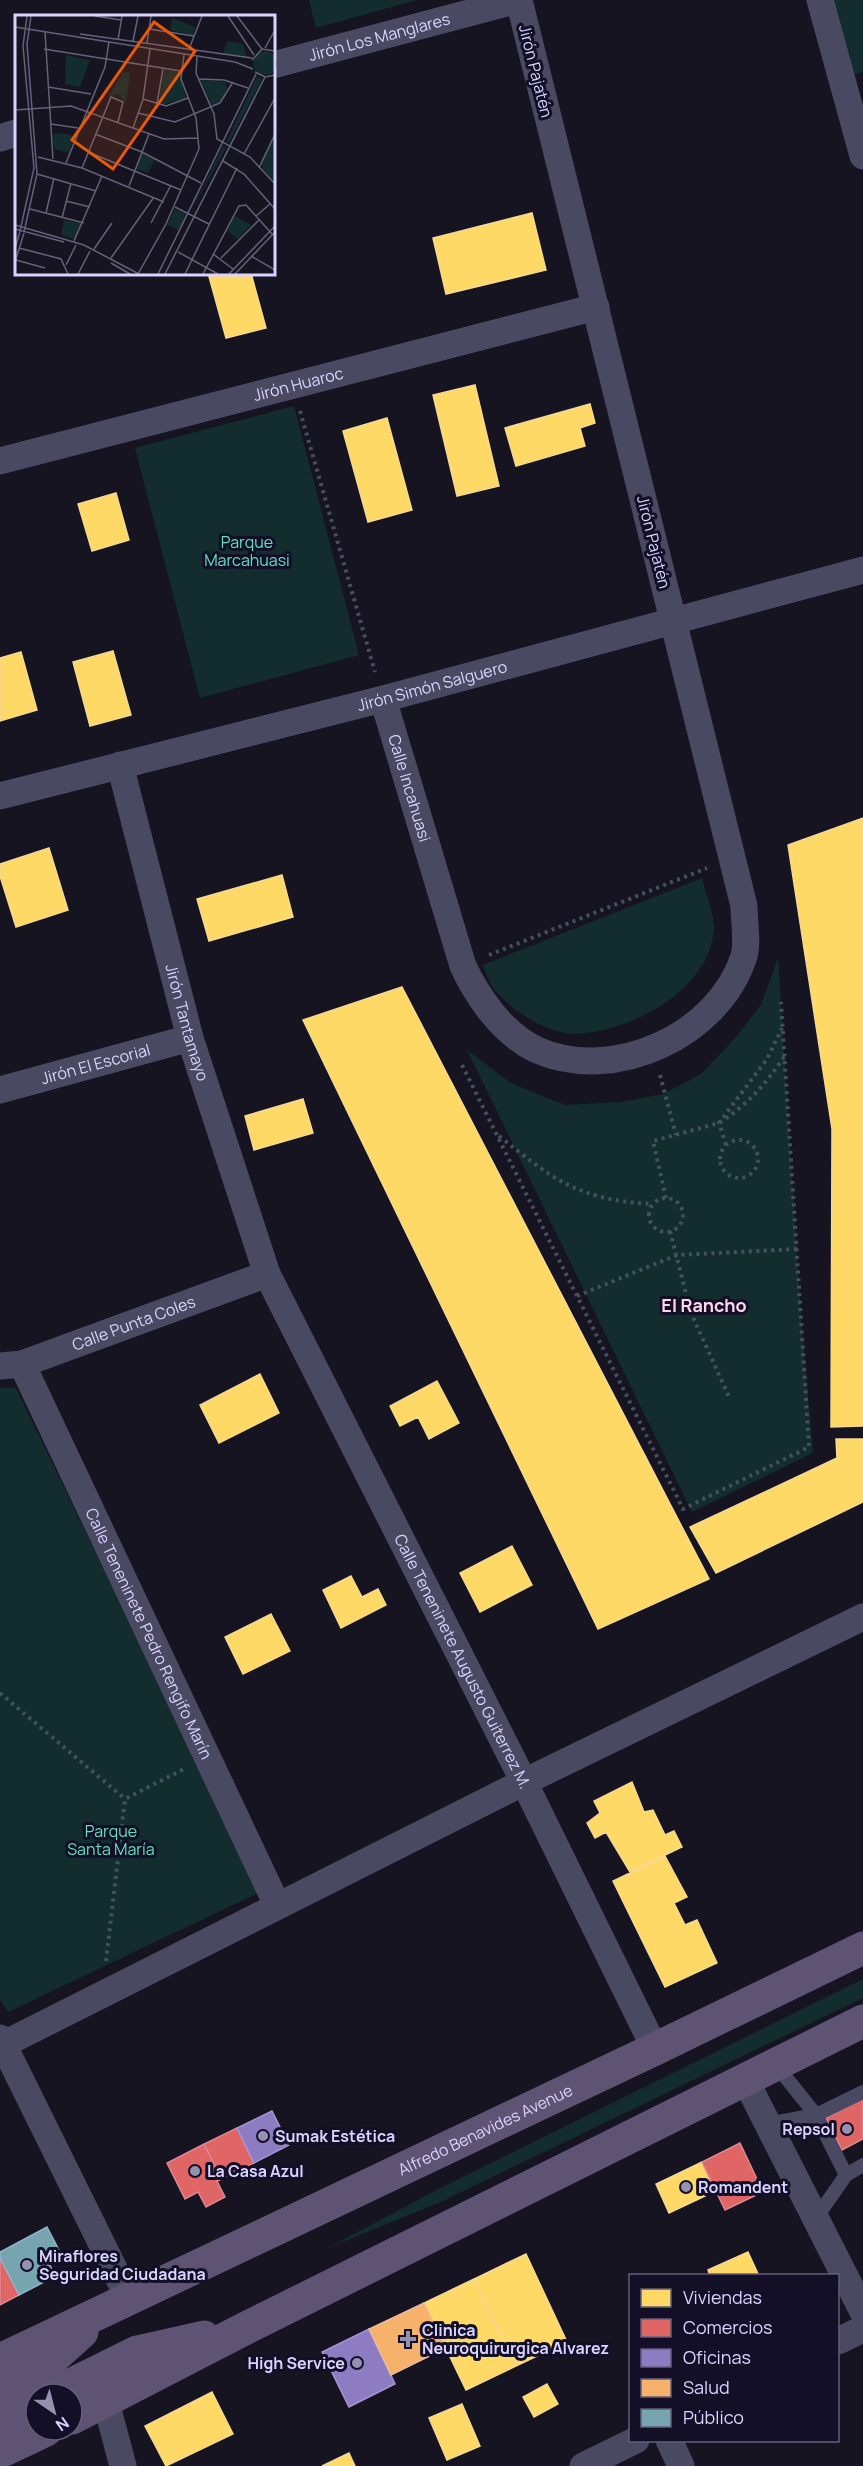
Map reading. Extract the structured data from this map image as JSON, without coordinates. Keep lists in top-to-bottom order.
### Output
{
  "streets": {
    "main road": ["Alfredo Benavides Avenue"],
    "street": [
      "Jirón Los Manglares",
      "Jirón Pajatén",
      "Jirón Huaroc",
      "Jirón Simón Salguero",
      "Calle Incahuasi",
      "Jirón Tantamayo",
      "Jirón El Escorial",
      "Calle Punta Coles",
      "Calle Teneninete Pedro Rengifo Marín",
      "Calle Teneninete Augusto Guiterrez M."
    ]
  },
  "crossings": [
    ["Jirón Los Manglares", "Jirón Pajatén"],
    ["Jirón Pajatén", "Jirón Huaroc"],
    ["Jirón Pajatén", "Jirón Simón Salguero"],
    ["Jirón Pajatén", "Calle Incahuasi"],
    ["Jirón Simón Salguero", "Calle Incahuasi"],
    ["Jirón Simón Salguero", "Jirón Tantamayo"],
    ["Jirón Tantamayo", "Jirón El Escorial"],
    ["Jirón Tantamayo", "Calle Punta Coles"],
    ["Jirón Tantamayo", "Calle Teneninete Augusto Guiterrez M."],
    ["Calle Punta Coles", "Calle Teneninete Pedro Rengifo Marín"],
    ["Calle Punta Coles", "Calle Teneninete Augusto Guiterrez M."],
    ["Calle Teneninete Augusto Guiterrez M.", "Alfredo Benavides Avenue"]
  ],
  "districts": ["El Rancho"],
  "parks": ["Parque Marcahuasi", "Parque Santa María"],
  "places": {
    "other": [
      "Repsol",
      "Sumak Estética",
      "La Casa Azul",
      "Romandent",
      "Miraflores Seguridad Ciudadana",
      "High Service"
    ],
    "health": ["Clinica Neuroquirurgica Alvarez"]
  },
  "legend": [
    "Viviendas",
    "Comercios",
    "Oficinas",
    "Salud",
    "Público"
  ],
  "north": "bottom right"
}
